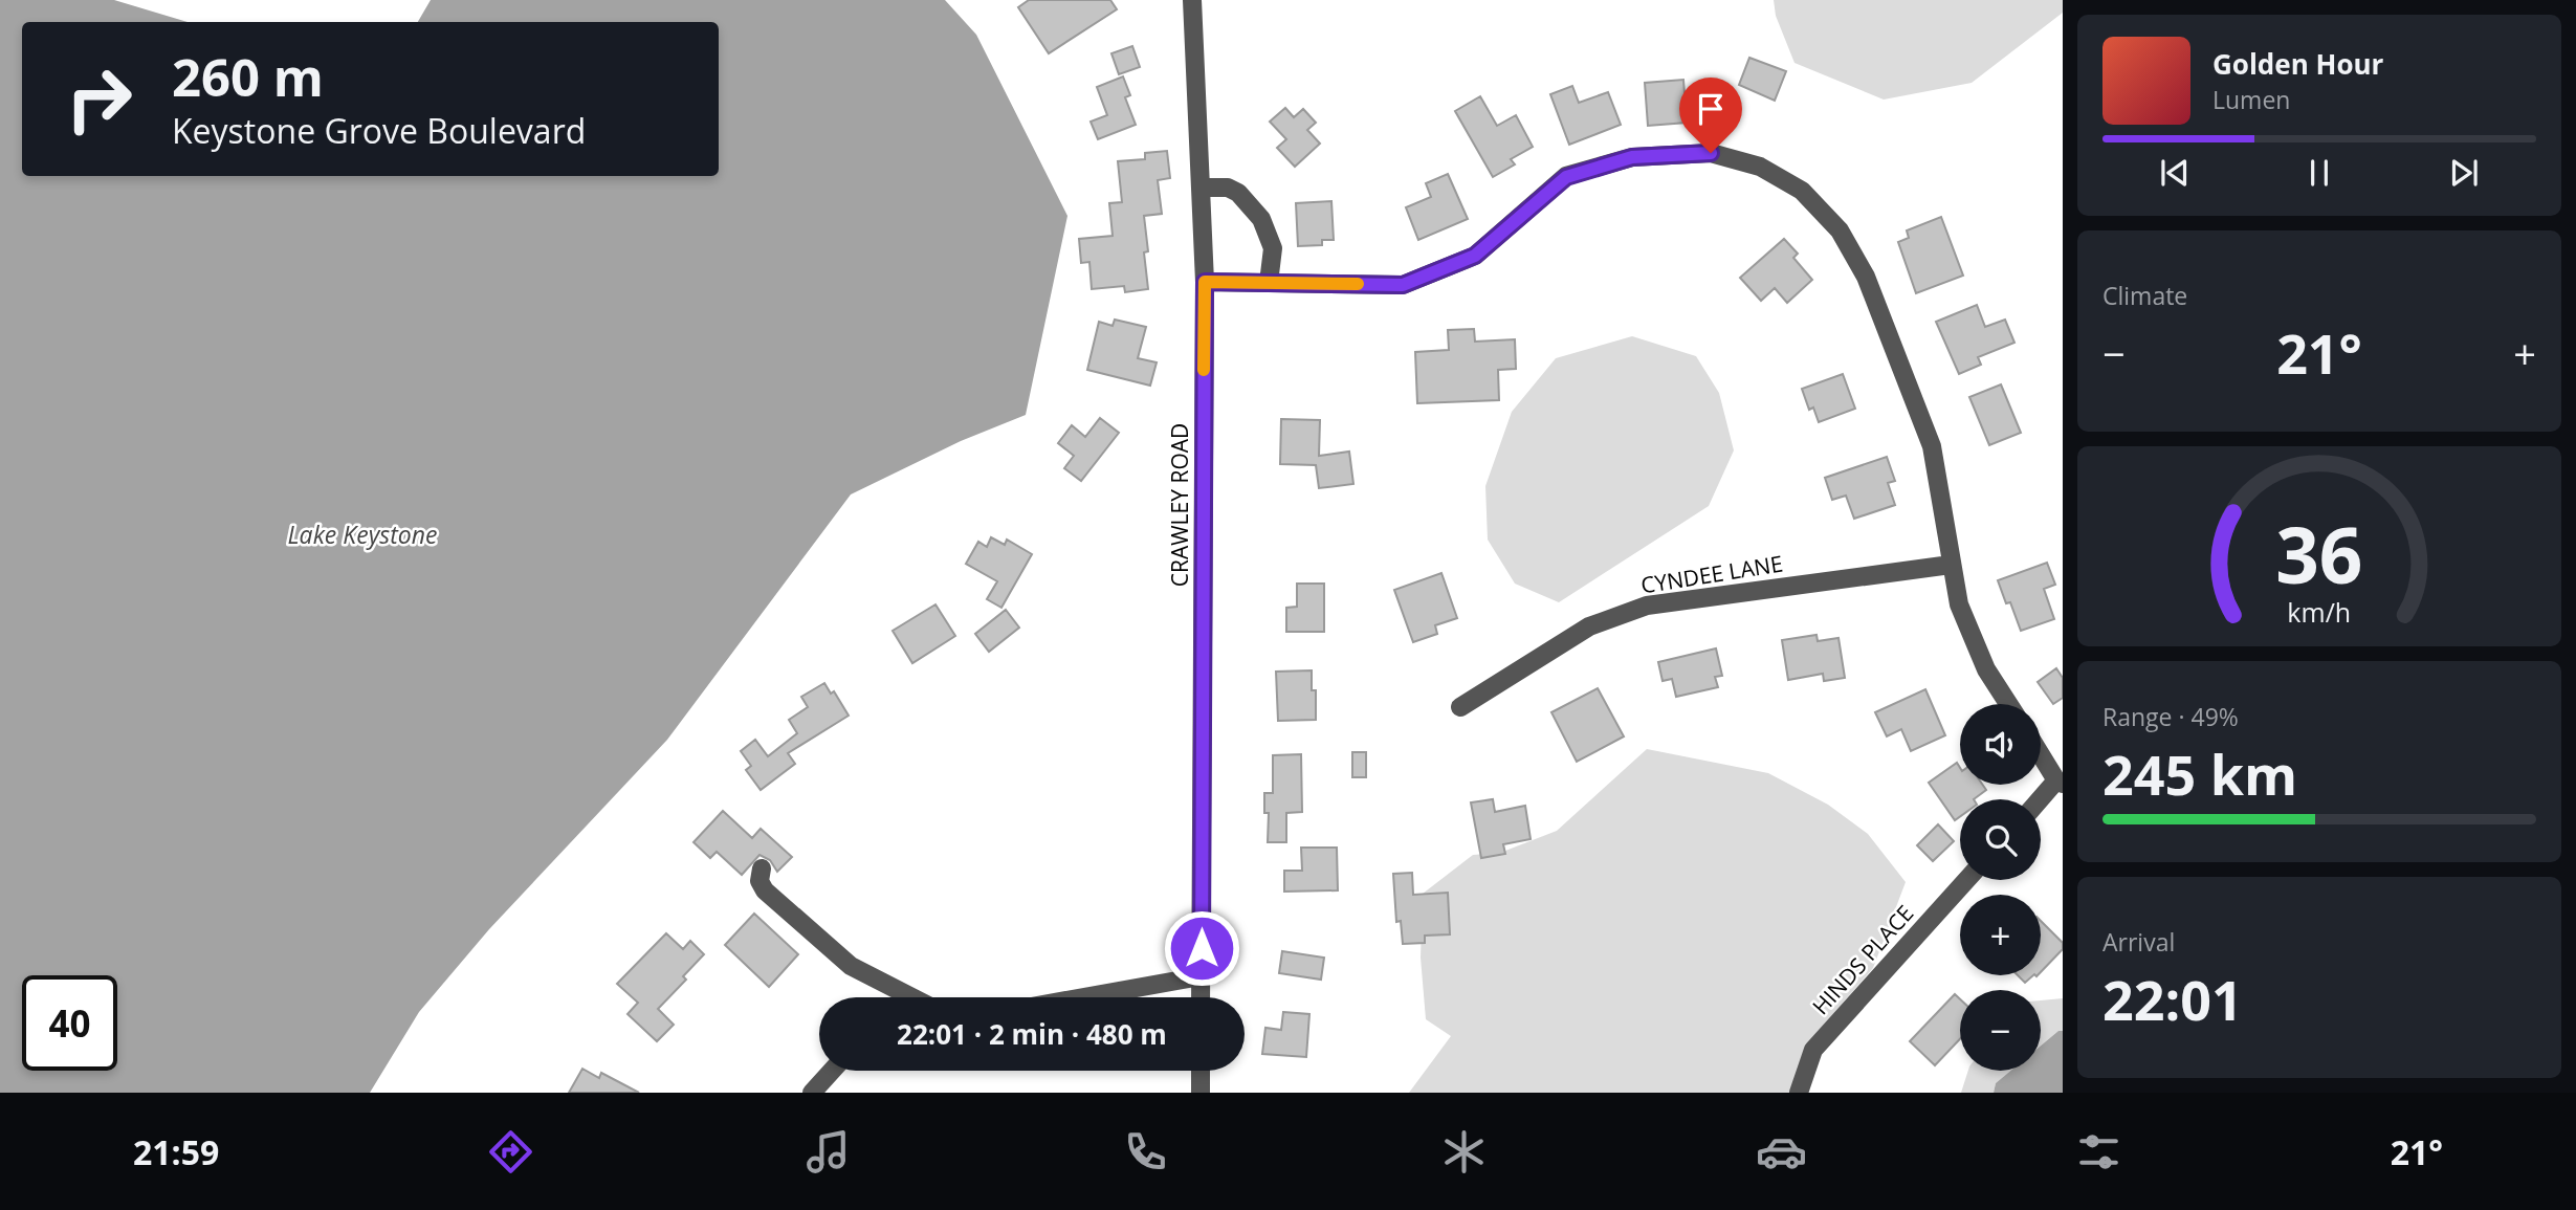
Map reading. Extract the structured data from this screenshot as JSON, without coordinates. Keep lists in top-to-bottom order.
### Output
{
  "streets": {
    "street": ["CRAWLEY ROAD", "CYNDEE LANE", "HINDS PLACE"]
  },
  "water": ["Lake Keystone"],
  "page": {
    "turn": ["260 m", "Keystone Grove Boulevard"],
    "song": ["Golden Hour", "Lumen"],
    "tile": [
      "Climate",
      ["Range · 49%", "245 km"],
      ["Arrival", "22:01"]
    ],
    "heat": ["−", "21°", "+"],
    "map_buttons": ["+", "−"],
    "limit": "40",
    "trip": "22:01 · 2 min · 480 m",
    "tabs": ["21:59", "21°"],
    "gauge": ["36", "km/h"]
  }
}
